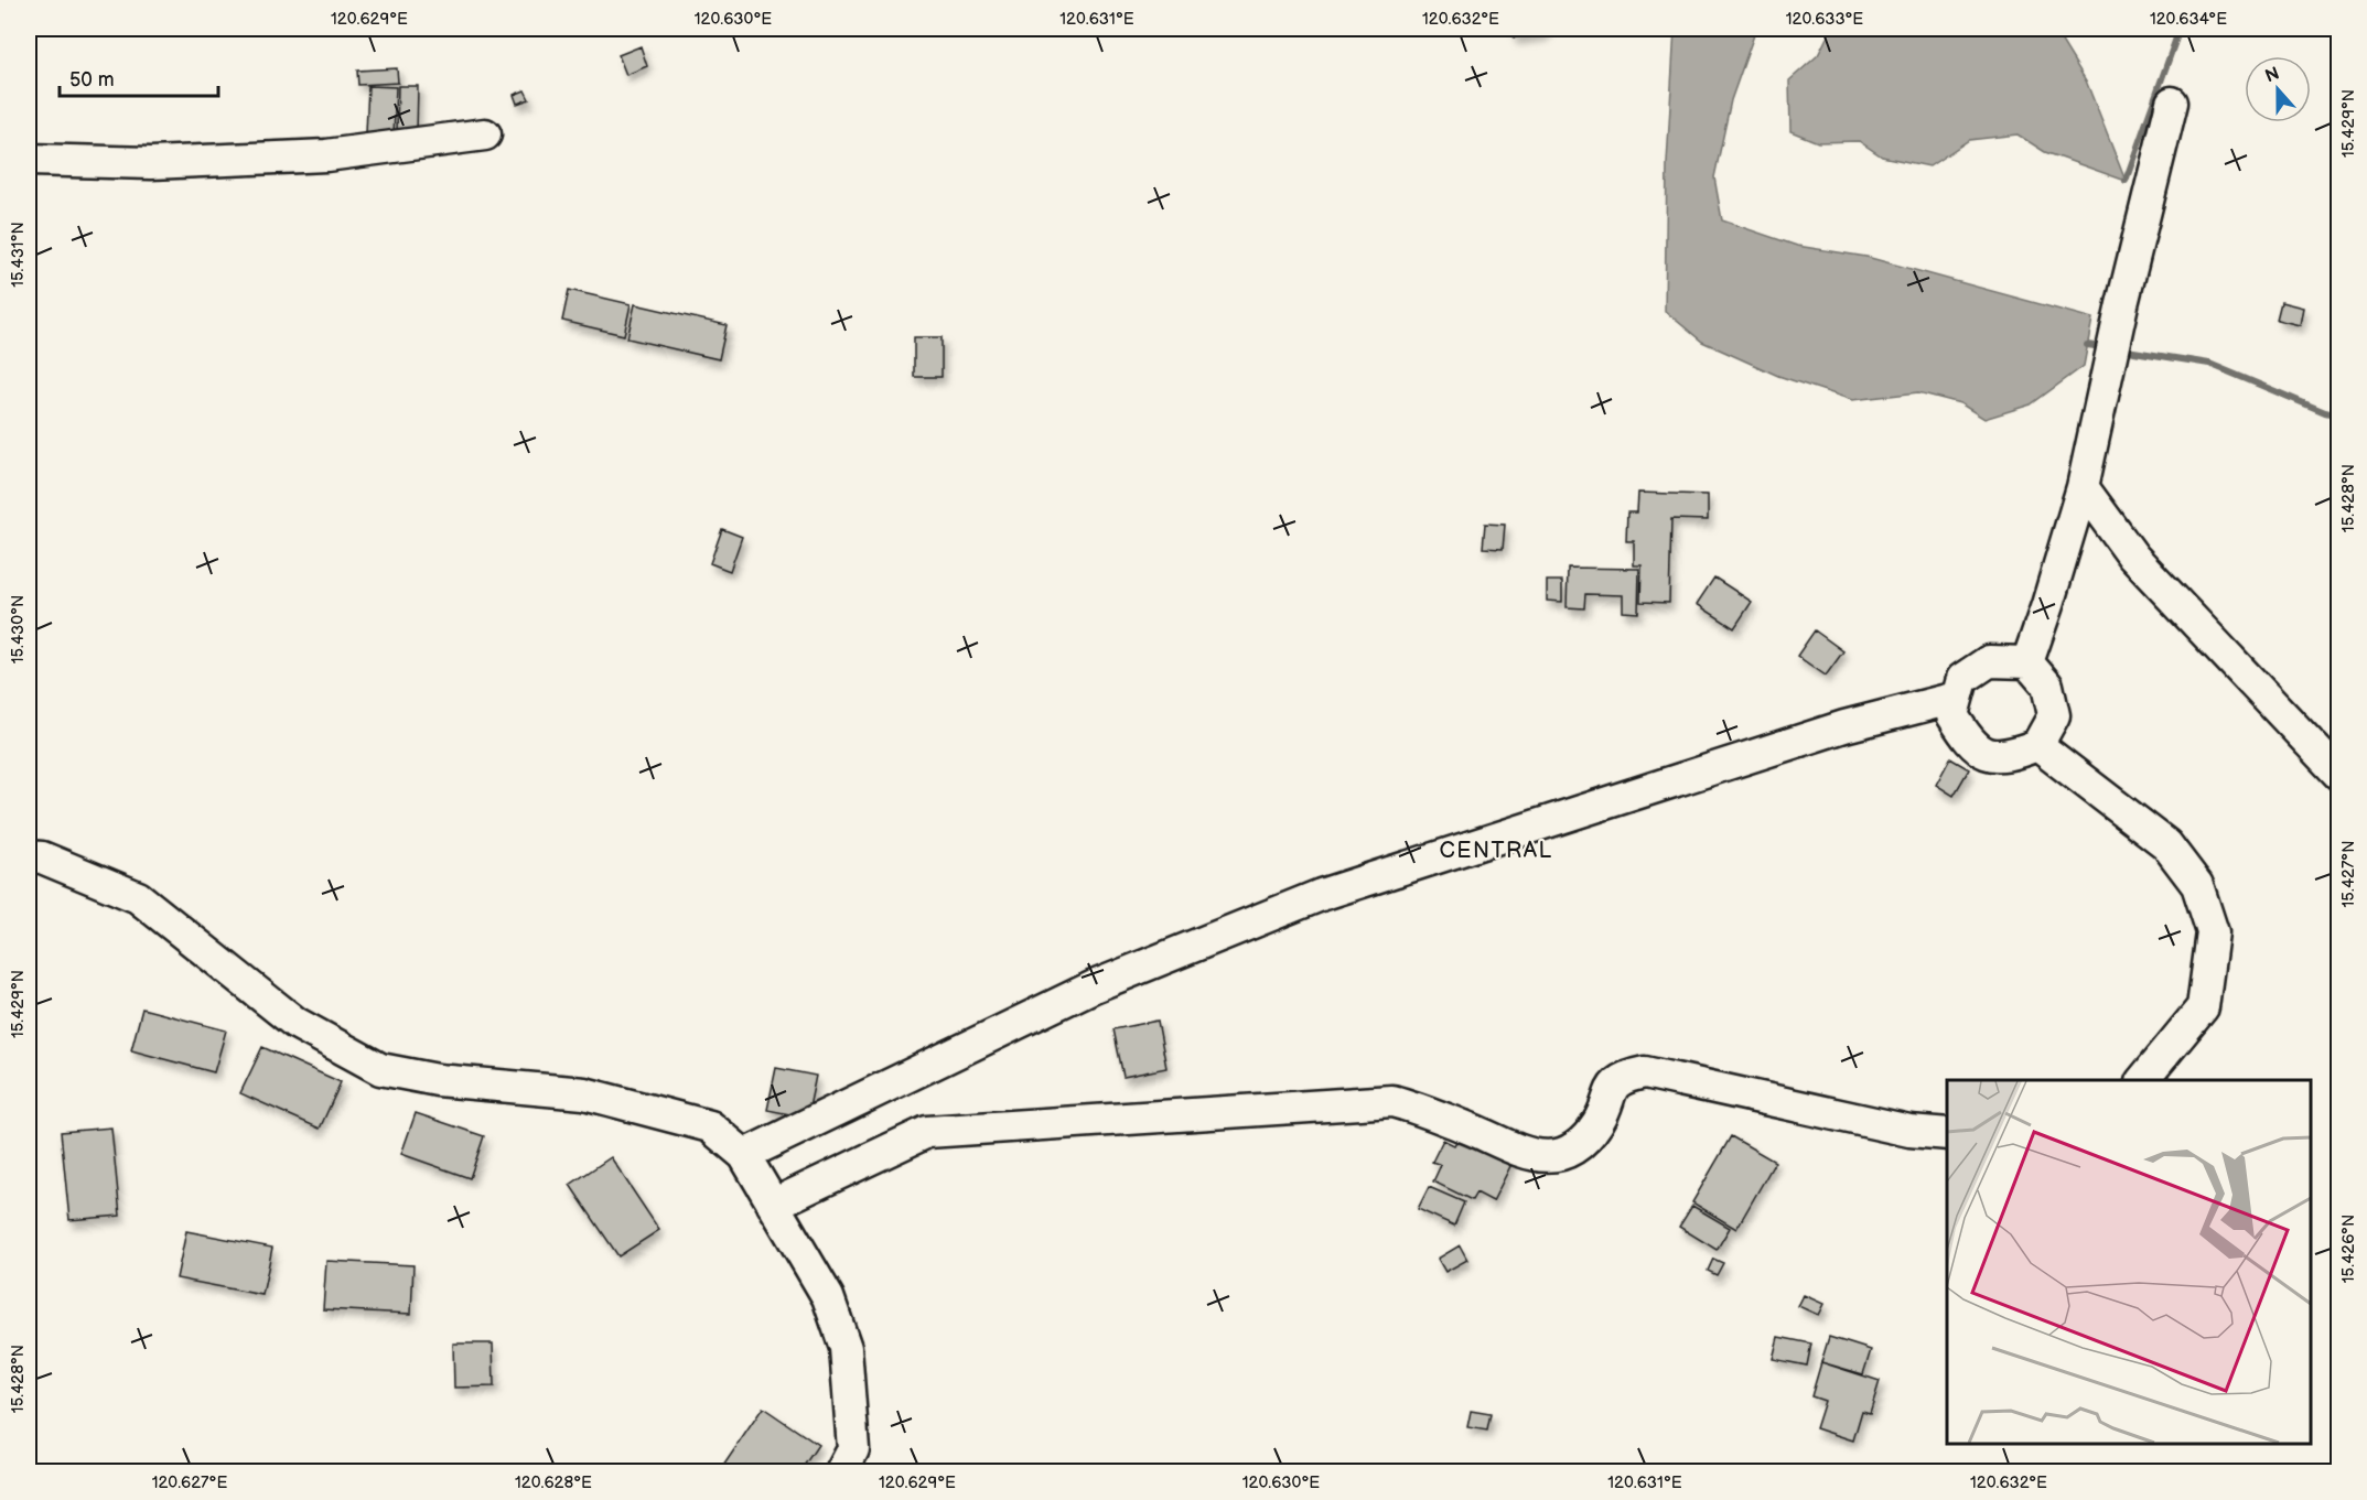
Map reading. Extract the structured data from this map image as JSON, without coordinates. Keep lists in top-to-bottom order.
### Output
{
  "districts": ["CENTRAL"],
  "scale_bar": "50 m",
  "north": "top",
  "coordinates": [
    "120.629°E",
    "120.630°E",
    "120.631°E",
    "120.632°E",
    "120.633°E",
    "120.634°E",
    "15.429°N",
    "15.431°N",
    "15.428°N",
    "15.430°N",
    "15.427°N",
    "15.426°N",
    "120.627°E",
    "120.628°E"
  ]
}
